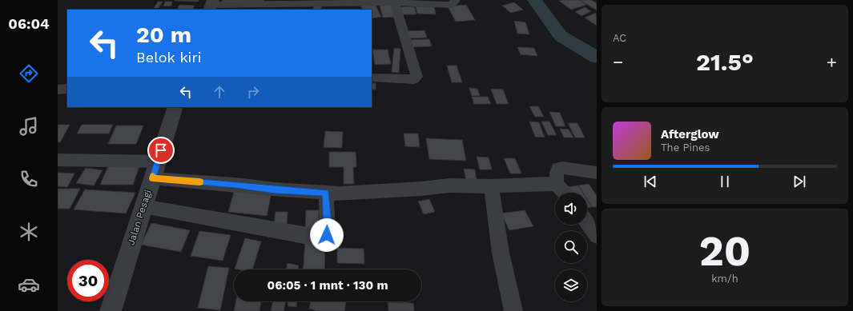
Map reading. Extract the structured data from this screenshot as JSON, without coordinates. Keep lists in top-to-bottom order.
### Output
{
  "streets": {
    "street": ["Jalan Pesagi"]
  },
  "page": {
    "tabs": "06:04",
    "tile": [
      "AC",
      ["20", "km/h"]
    ],
    "turn": ["20 m", "Belok kiri"],
    "heat": ["−", "21.5°", "+"],
    "song": ["Afterglow", "The Pines"],
    "limit": "30",
    "trip": "06:05 · 1 mnt · 130 m"
  }
}
